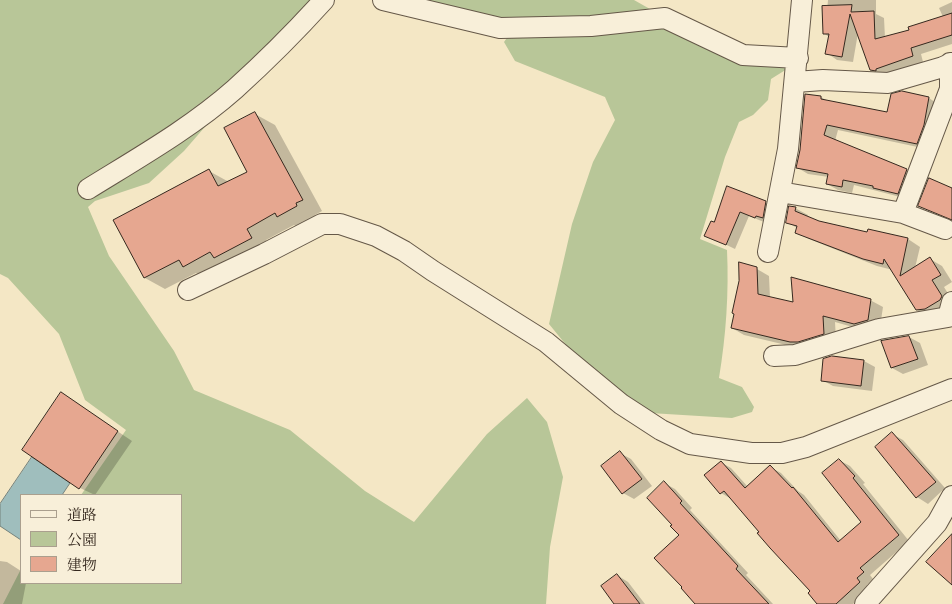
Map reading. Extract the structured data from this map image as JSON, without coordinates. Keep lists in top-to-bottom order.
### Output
{
  "legend": ["道路", "公園", "建物"]
}
